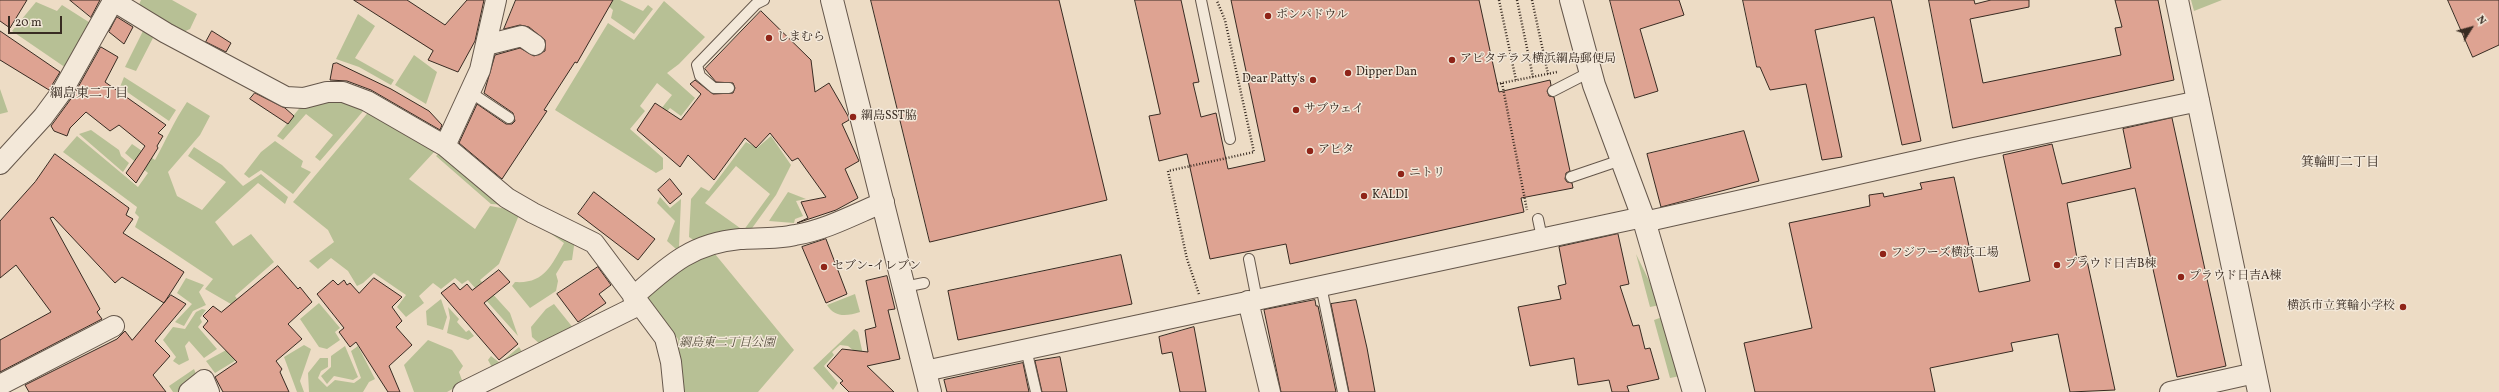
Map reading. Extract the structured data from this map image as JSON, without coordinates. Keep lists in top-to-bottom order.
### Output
{
  "districts": ["綱島東二丁目", "箕輪町二丁目"],
  "parks": ["綱島東二丁目公園"],
  "places": [
    "ポンパドウル",
    "しまむら",
    "アピタテラス横浜綱島郵便局",
    "Dipper Dan",
    "Dear Patty's",
    "サブウェイ",
    "綱島SST脇",
    "アピタ",
    "ニトリ",
    "KALDI",
    "フジフーズ横浜工場",
    "プラウド日吉B棟",
    "セブン-イレブン",
    "プラウド日吉A棟",
    "横浜市立箕輪小学校"
  ],
  "scale_bar": "20 m",
  "north": "top right"
}
